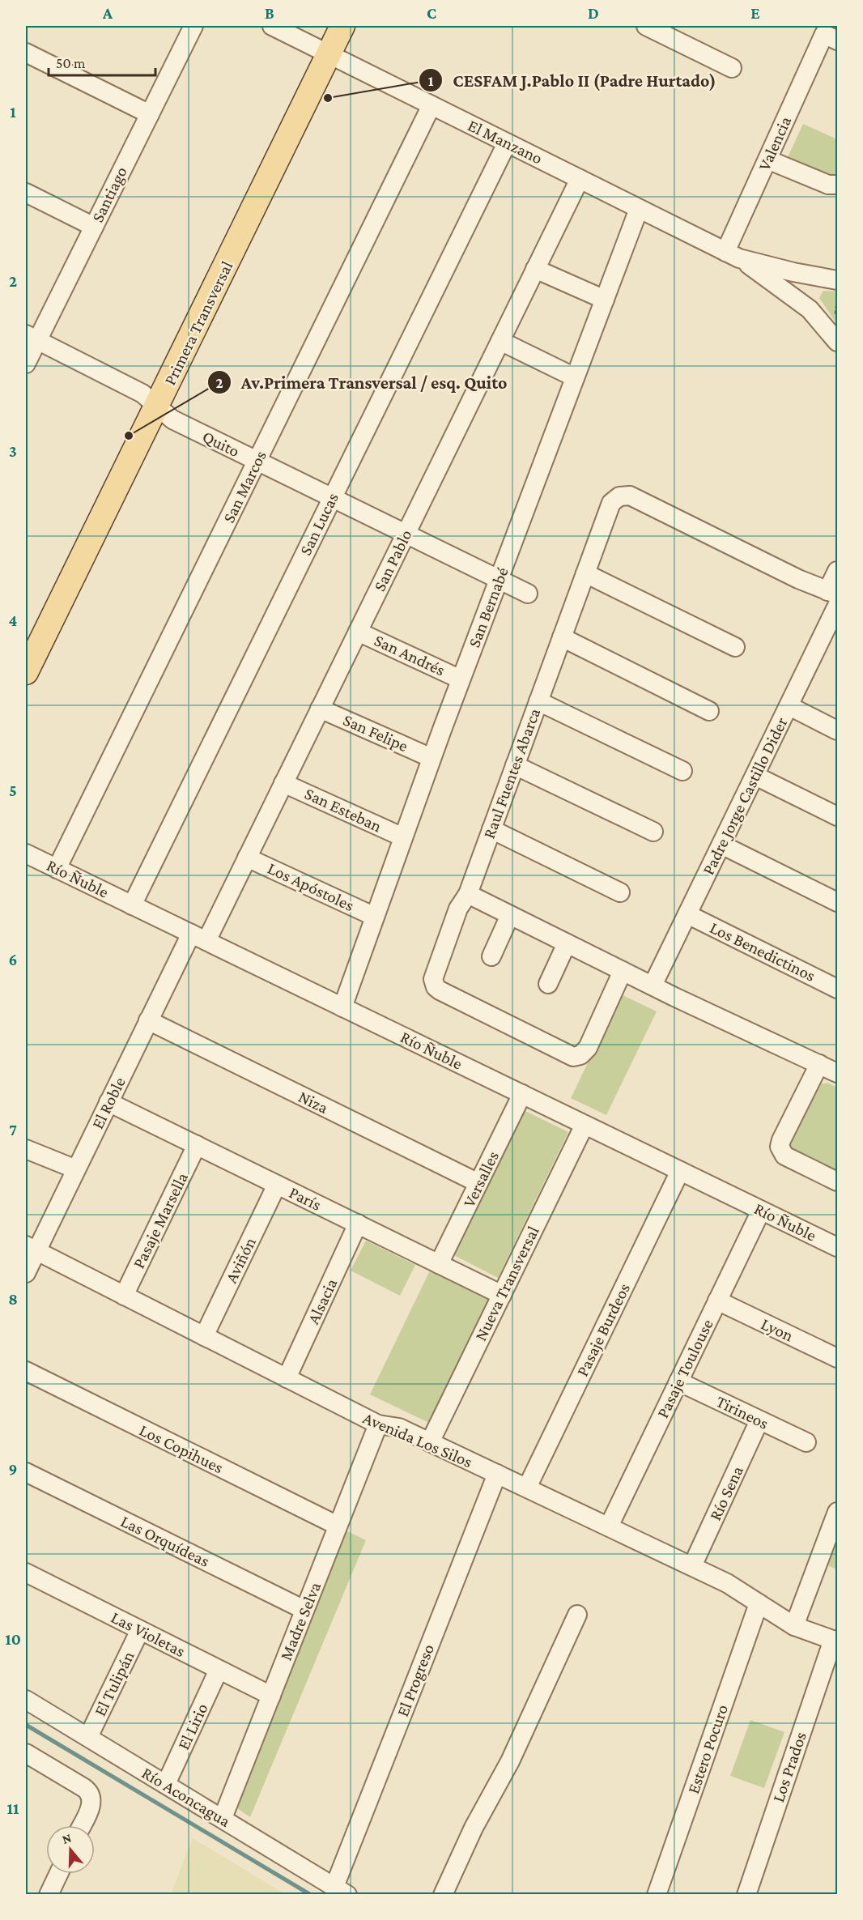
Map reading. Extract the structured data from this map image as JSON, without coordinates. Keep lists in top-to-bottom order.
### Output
{
  "streets": {
    "main road": ["Primera Transversal"],
    "street": [
      "El Manzano",
      "Valencia",
      "Santiago",
      "Quito",
      "San Marcos",
      "San Lucas",
      "San Pablo",
      "San Bernabé",
      "San Andrés",
      "San Felipe",
      "Raul Fuentes Abarca",
      "Padre Jorge Castillo Dider",
      "San Esteban",
      "Río Ñuble",
      "Los Apóstoles",
      "Los Benedictinos",
      "Niza",
      "El Roble",
      "Versalles",
      "París",
      "Pasaje Marsella",
      "Aviñón",
      "Nueva Transversal",
      "Alsacia",
      "Pasaje Burdeos",
      "Lyon",
      "Pasaje Toulouse",
      "Tirineos",
      "Avenida Los Silos",
      "Los Copihues",
      "Río Sena",
      "Las Orquídeas",
      "Madre Selva",
      "Las Violetas",
      "El Progreso",
      "El Tulipán",
      "El Lirio",
      "Estero Pocuro",
      "Los Prados",
      "Río Aconcagua"
    ]
  },
  "crossings": [
    ["El Manzano", "Valencia"],
    ["El Manzano", "Primera Transversal"],
    ["El Manzano", "San Marcos"],
    ["El Manzano", "San Lucas"],
    ["El Manzano", "San Pablo"],
    ["El Manzano", "San Bernabé"],
    ["Santiago", "Quito"],
    ["Primera Transversal", "Quito"],
    ["Quito", "San Marcos"],
    ["Quito", "San Lucas"],
    ["Quito", "San Pablo"],
    ["Quito", "San Bernabé"],
    ["San Marcos", "Río Ñuble"],
    ["San Lucas", "Río Ñuble"],
    ["San Pablo", "San Andrés"],
    ["San Pablo", "San Felipe"],
    ["San Pablo", "San Esteban"],
    ["San Pablo", "Río Ñuble"],
    ["San Pablo", "Los Apóstoles"],
    ["San Pablo", "El Roble"],
    ["San Bernabé", "San Andrés"],
    ["San Bernabé", "San Felipe"],
    ["San Bernabé", "San Esteban"],
    ["San Bernabé", "Río Ñuble"],
    ["San Bernabé", "Los Apóstoles"],
    ["Padre Jorge Castillo Dider", "Los Benedictinos"],
    ["Río Ñuble", "El Roble"],
    ["Río Ñuble", "Versalles"],
    ["Río Ñuble", "Nueva Transversal"],
    ["Río Ñuble", "Pasaje Burdeos"],
    ["Río Ñuble", "Pasaje Toulouse"],
    ["Niza", "El Roble"],
    ["Niza", "Versalles"],
    ["El Roble", "París"],
    ["El Roble", "Avenida Los Silos"],
    ["Versalles", "París"],
    ["París", "Pasaje Marsella"],
    ["París", "Aviñón"],
    ["París", "Nueva Transversal"],
    ["París", "Alsacia"],
    ["Pasaje Marsella", "Avenida Los Silos"],
    ["Aviñón", "Avenida Los Silos"],
    ["Nueva Transversal", "Avenida Los Silos"],
    ["Alsacia", "Avenida Los Silos"],
    ["Pasaje Burdeos", "Avenida Los Silos"],
    ["Lyon", "Pasaje Toulouse"],
    ["Pasaje Toulouse", "Tirineos"],
    ["Pasaje Toulouse", "Avenida Los Silos"],
    ["Tirineos", "Río Sena"],
    ["Avenida Los Silos", "Río Sena"],
    ["Avenida Los Silos", "Madre Selva"],
    ["Avenida Los Silos", "El Progreso"],
    ["Avenida Los Silos", "Estero Pocuro"],
    ["Avenida Los Silos", "Los Prados"],
    ["Los Copihues", "Madre Selva"],
    ["Las Orquídeas", "Madre Selva"],
    ["Madre Selva", "Las Violetas"],
    ["Madre Selva", "Río Aconcagua"],
    ["Las Violetas", "El Tulipán"],
    ["Las Violetas", "El Lirio"],
    ["El Progreso", "Río Aconcagua"],
    ["El Tulipán", "Río Aconcagua"],
    ["El Lirio", "Río Aconcagua"]
  ],
  "places": ["CESFAM J.Pablo II (Padre Hurtado)", "Av.Primera Transversal / esq. Quito"],
  "scale_bar": "50 m",
  "north": "top",
  "grid": {
    "columns": [
      "A",
      "B",
      "C",
      "D",
      "E"
    ],
    "rows": [
      "1",
      "2",
      "3",
      "4",
      "5",
      "6",
      "7",
      "8",
      "9",
      "10",
      "11"
    ]
  }
}
